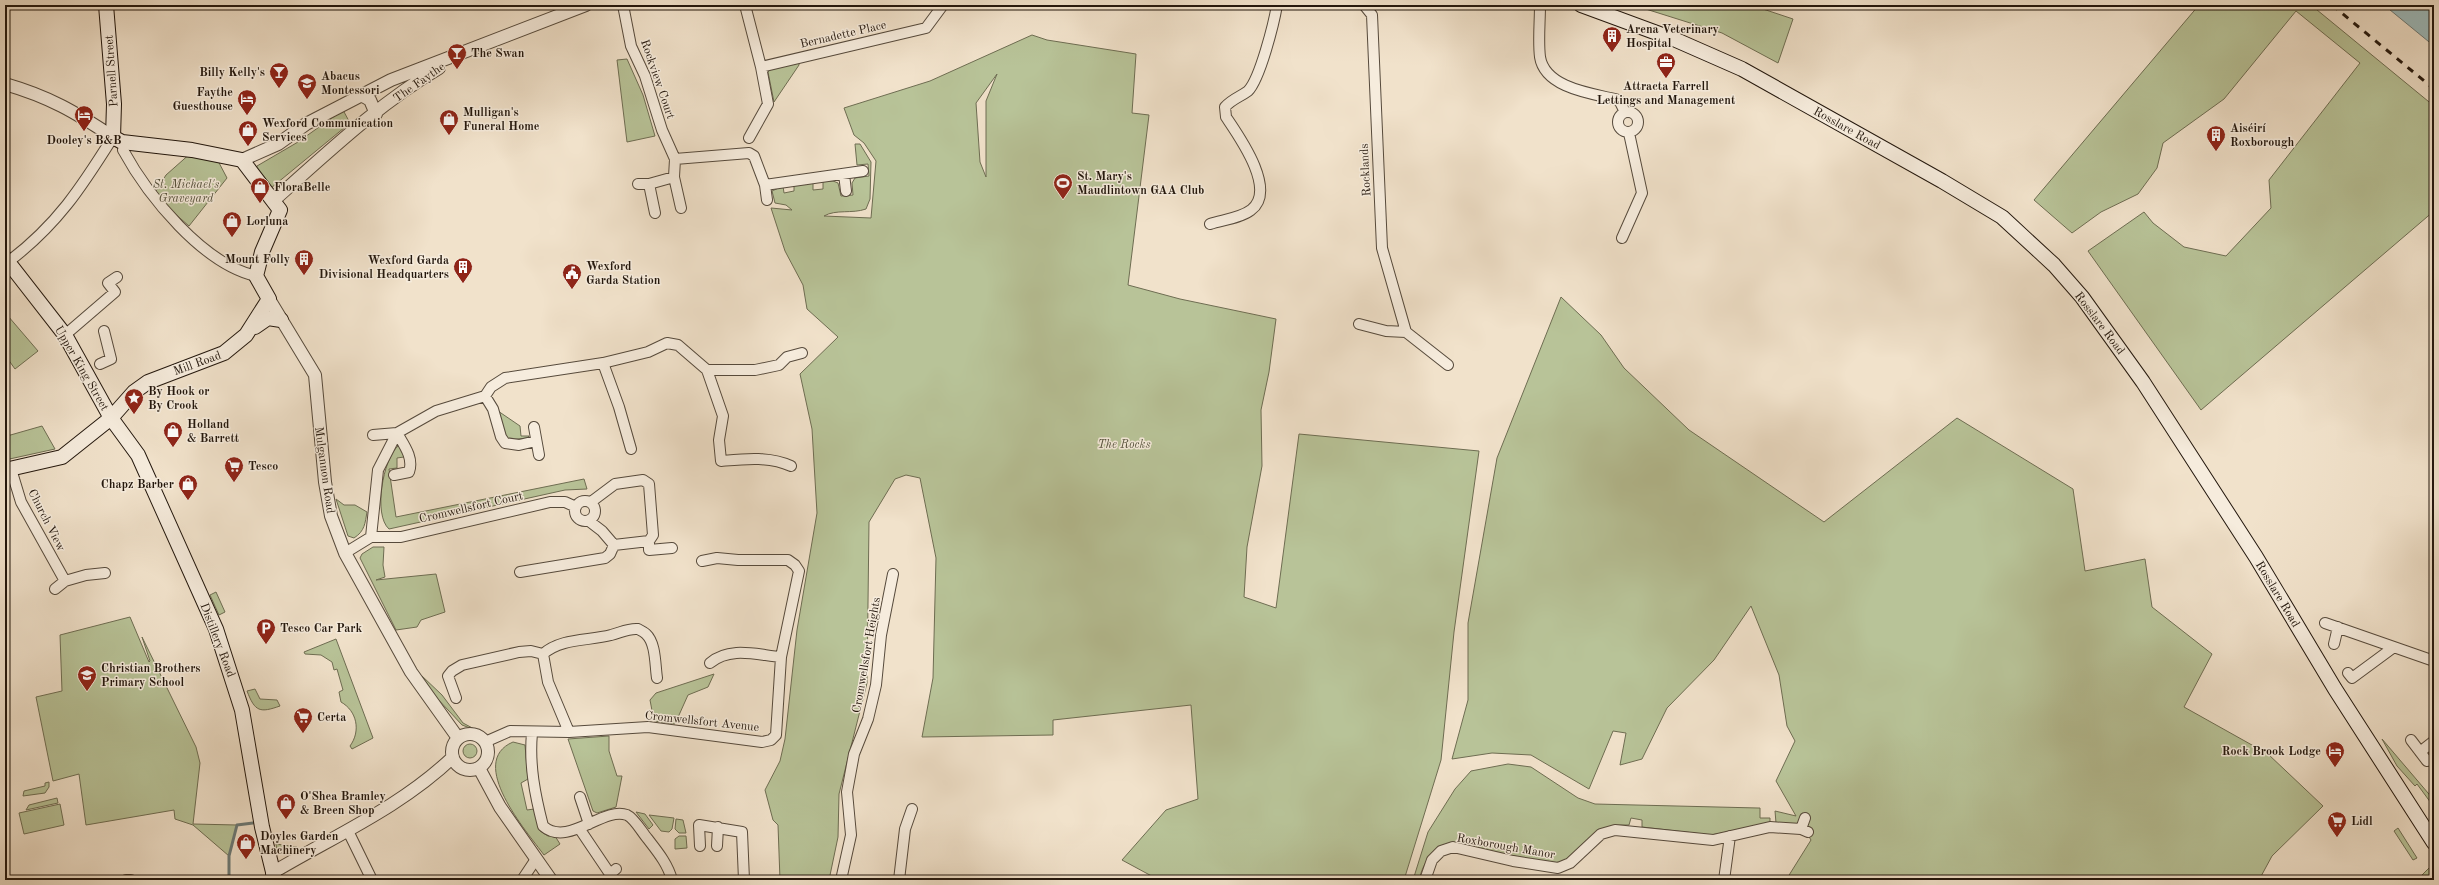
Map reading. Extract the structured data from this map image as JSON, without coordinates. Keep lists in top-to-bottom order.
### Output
{
  "streets": {
    "main road": [
      "Parnell Street",
      "Rosslare Road",
      "Mill Road",
      "Upper King Street",
      "Distillery Road"
    ],
    "street": [
      "Bernadette Place",
      "Rockview Court",
      "The Faythe",
      "Rocklands",
      "Mulgannon Road",
      "Cromwellsfort Court",
      "Church View",
      "Cromwellsfort Heights",
      "Cromwellsfort Avenue",
      "Roxborough Manor"
    ]
  },
  "crossings": [
    ["Mill Road", "Upper King Street"],
    ["Mill Road", "Mulgannon Road"],
    ["Mill Road", "Church View"],
    ["Mill Road", "Distillery Road"],
    ["Upper King Street", "Distillery Road"],
    ["Mulgannon Road", "Cromwellsfort Avenue"]
  ],
  "parks": ["St. Michael's Graveyard", "The Rocks"],
  "places": {
    "building": [
      "Arena Veterinary Hospital",
      "Aiséirí Roxborough",
      "Mount Folly",
      "Wexford Garda Divisional Headquarters"
    ],
    "bar": ["The Swan", "Billy Kelly's"],
    "office": ["Attracta Farrell Lettings and Management"],
    "school or university": ["Abacus Montessori", "Christian Brothers Primary School"],
    "hotel": ["Faythe Guesthouse", "Dooley's B&B", "Rock Brook Lodge"],
    "shop": [
      "Mulligan's Funeral Home",
      "Wexford Communication Services",
      "FloraBelle",
      "Lorluna",
      "Holland & Barrett",
      "Chapz Barber",
      "O'Shea Bramley & Breen Shop",
      "Doyles Garden Machinery"
    ],
    "sports": ["St. Mary's Maudlintown GAA Club"],
    "public building": ["Wexford Garda Station"],
    "place": ["By Hook or By Crook"],
    "supermarket": ["Tesco", "Certa", "Lidl"],
    "parking": ["Tesco Car Park"]
  }
}
